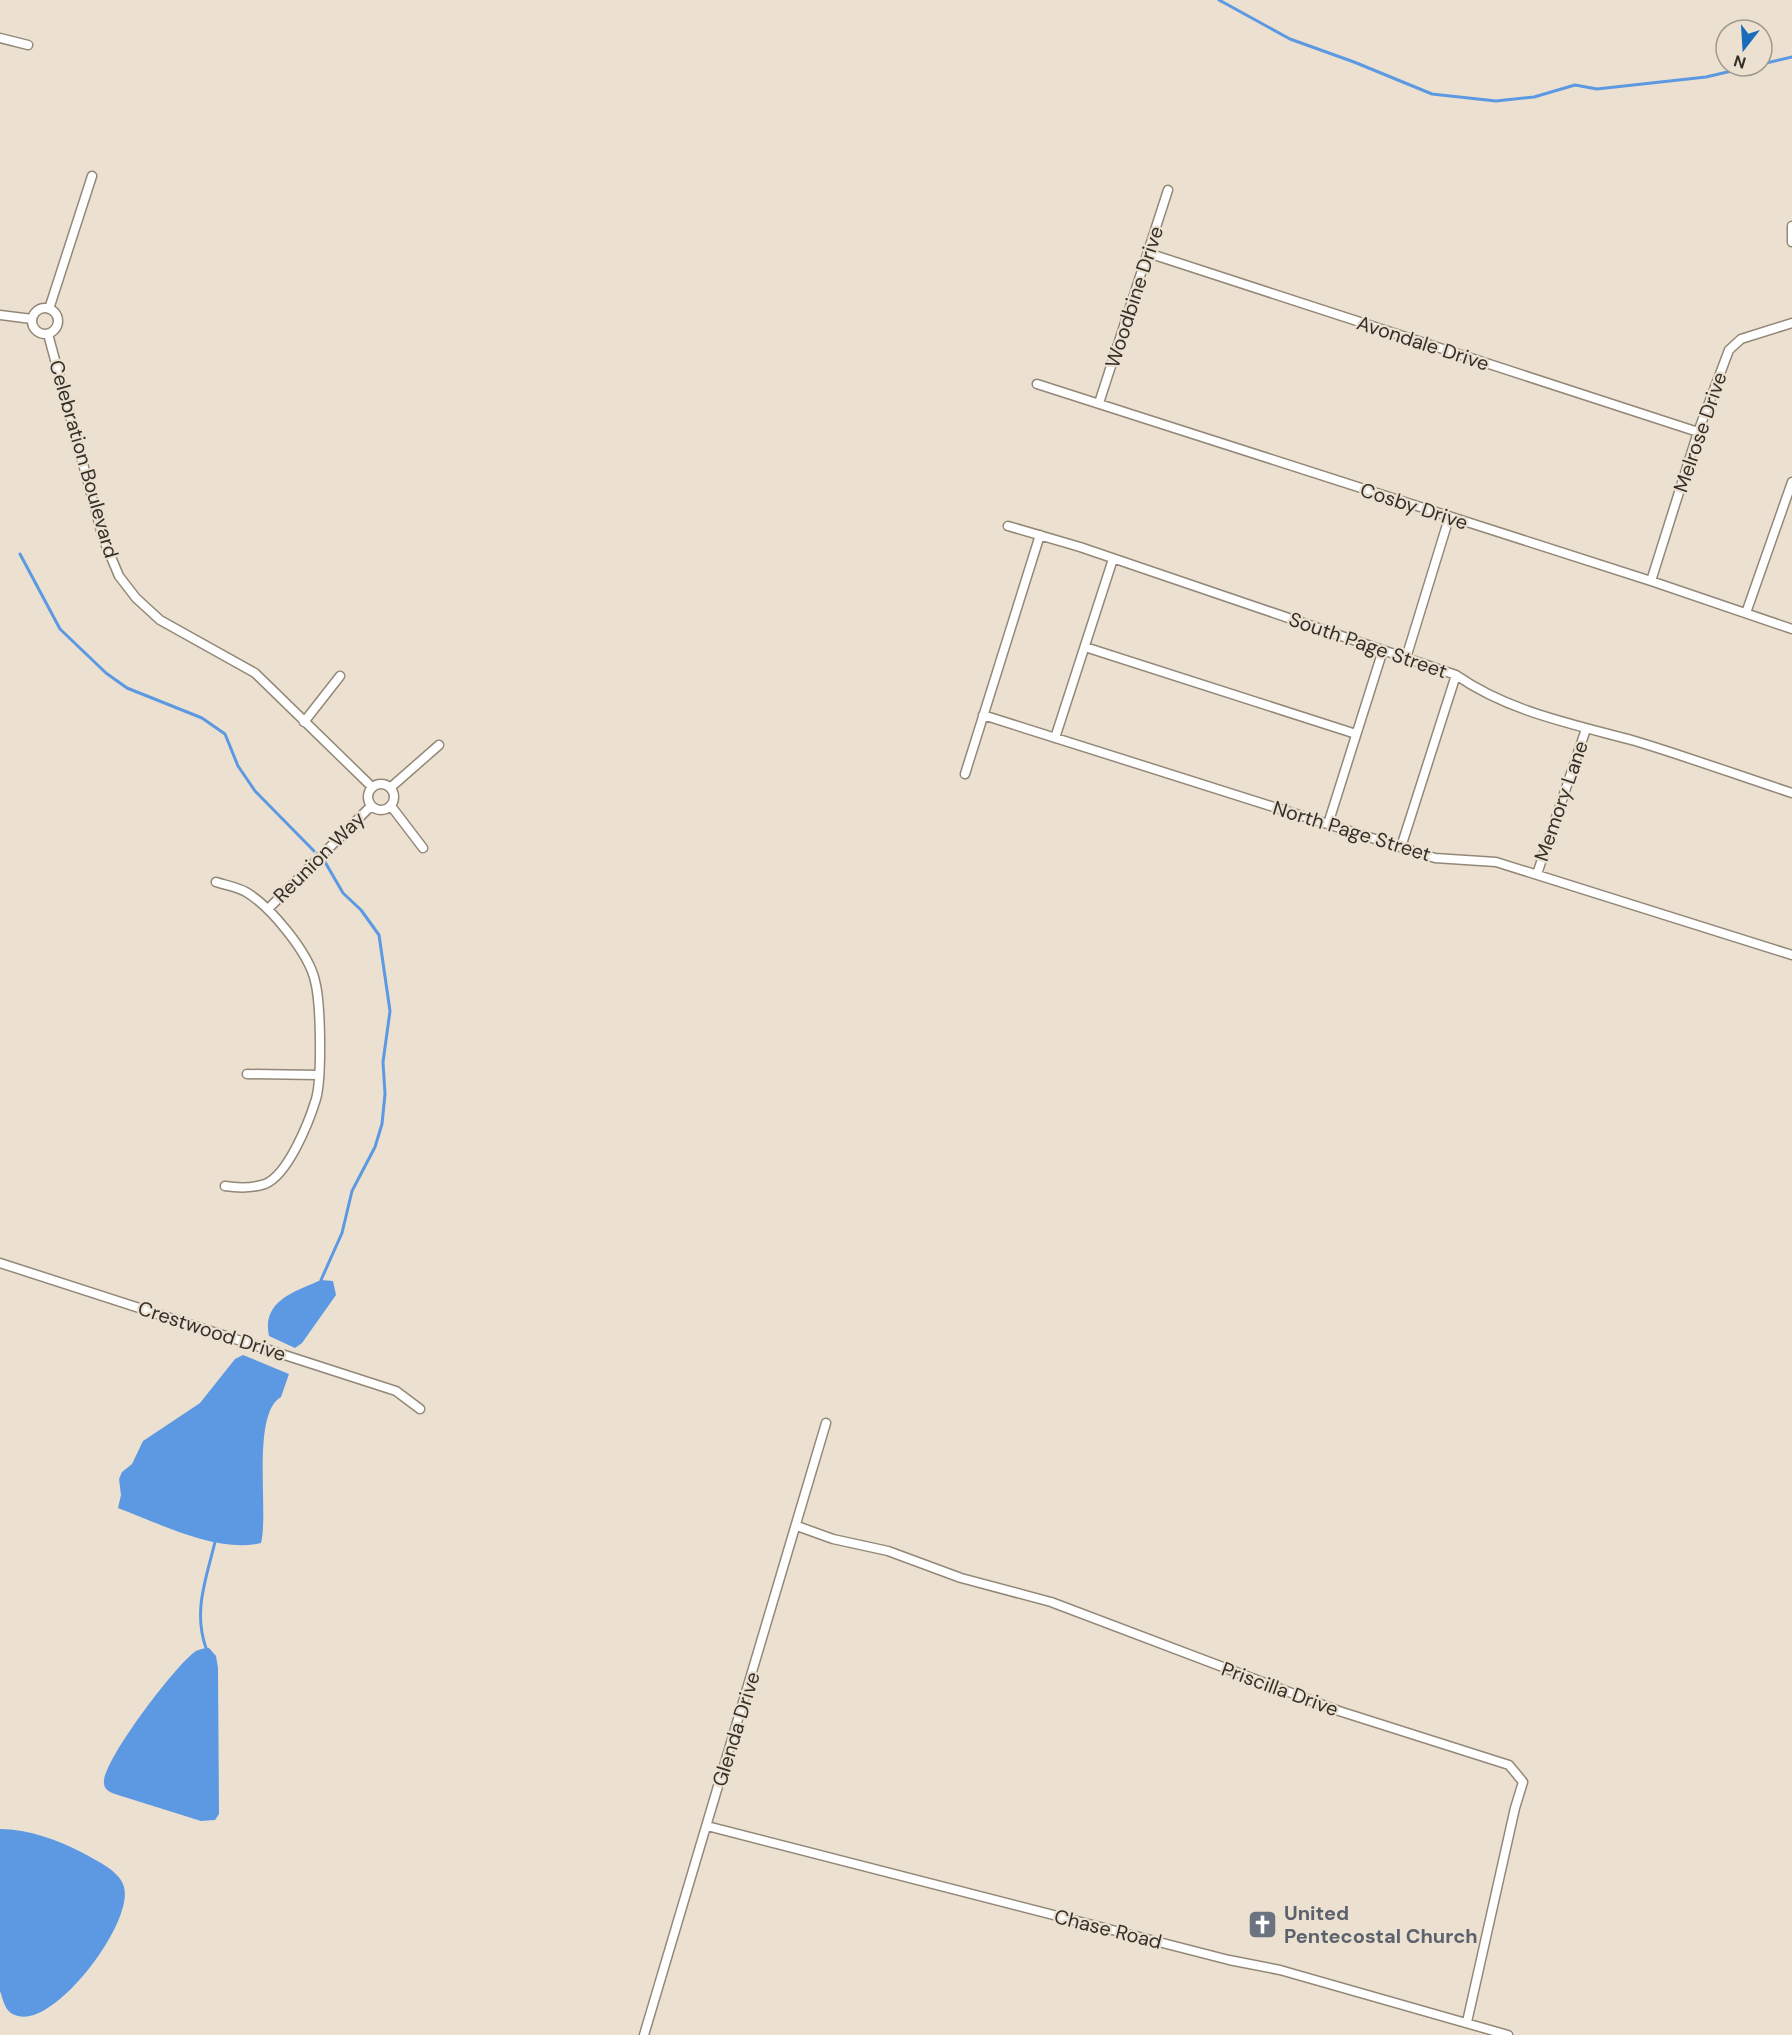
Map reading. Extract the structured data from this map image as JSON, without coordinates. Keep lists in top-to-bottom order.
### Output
{
  "streets": {
    "street": [
      "Woodbine Drive",
      "Avondale Drive",
      "Melrose Drive",
      "Celebration Boulevard",
      "Cosby Drive",
      "South Page Street",
      "Memory Lane",
      "North Page Street",
      "Reunion Way",
      "Crestwood Drive",
      "Priscilla Drive",
      "Glenda Drive",
      "Chase Road"
    ]
  },
  "crossings": [
    ["Woodbine Drive", "Avondale Drive"],
    ["Woodbine Drive", "Cosby Drive"],
    ["Avondale Drive", "Melrose Drive"],
    ["Melrose Drive", "Cosby Drive"],
    ["Celebration Boulevard", "Reunion Way"],
    ["South Page Street", "Memory Lane"],
    ["Memory Lane", "North Page Street"],
    ["Priscilla Drive", "Glenda Drive"],
    ["Priscilla Drive", "Chase Road"],
    ["Glenda Drive", "Chase Road"]
  ],
  "places": {
    "church": ["United Pentecostal Church"]
  },
  "north": "bottom"
}
